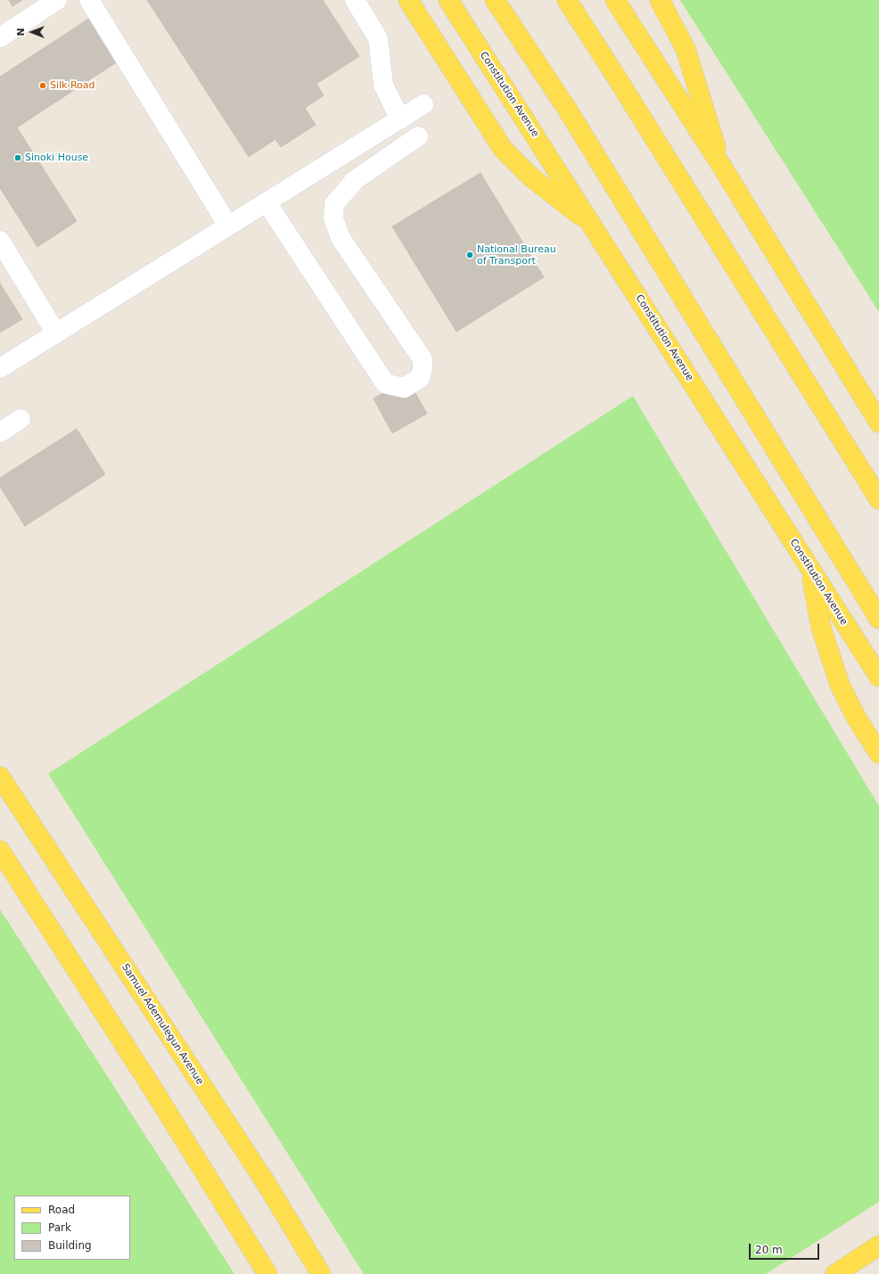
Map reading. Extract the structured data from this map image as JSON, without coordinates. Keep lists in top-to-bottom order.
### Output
{
  "streets": {
    "main road": ["Constitution Avenue", "Samuel Ademulegun Avenue"]
  },
  "places": ["Silk Road", "Sinoki House", "National Bureau of Transport"],
  "legend": ["Road", "Park", "Building"],
  "scale_bar": "20 m",
  "north": "left"
}
